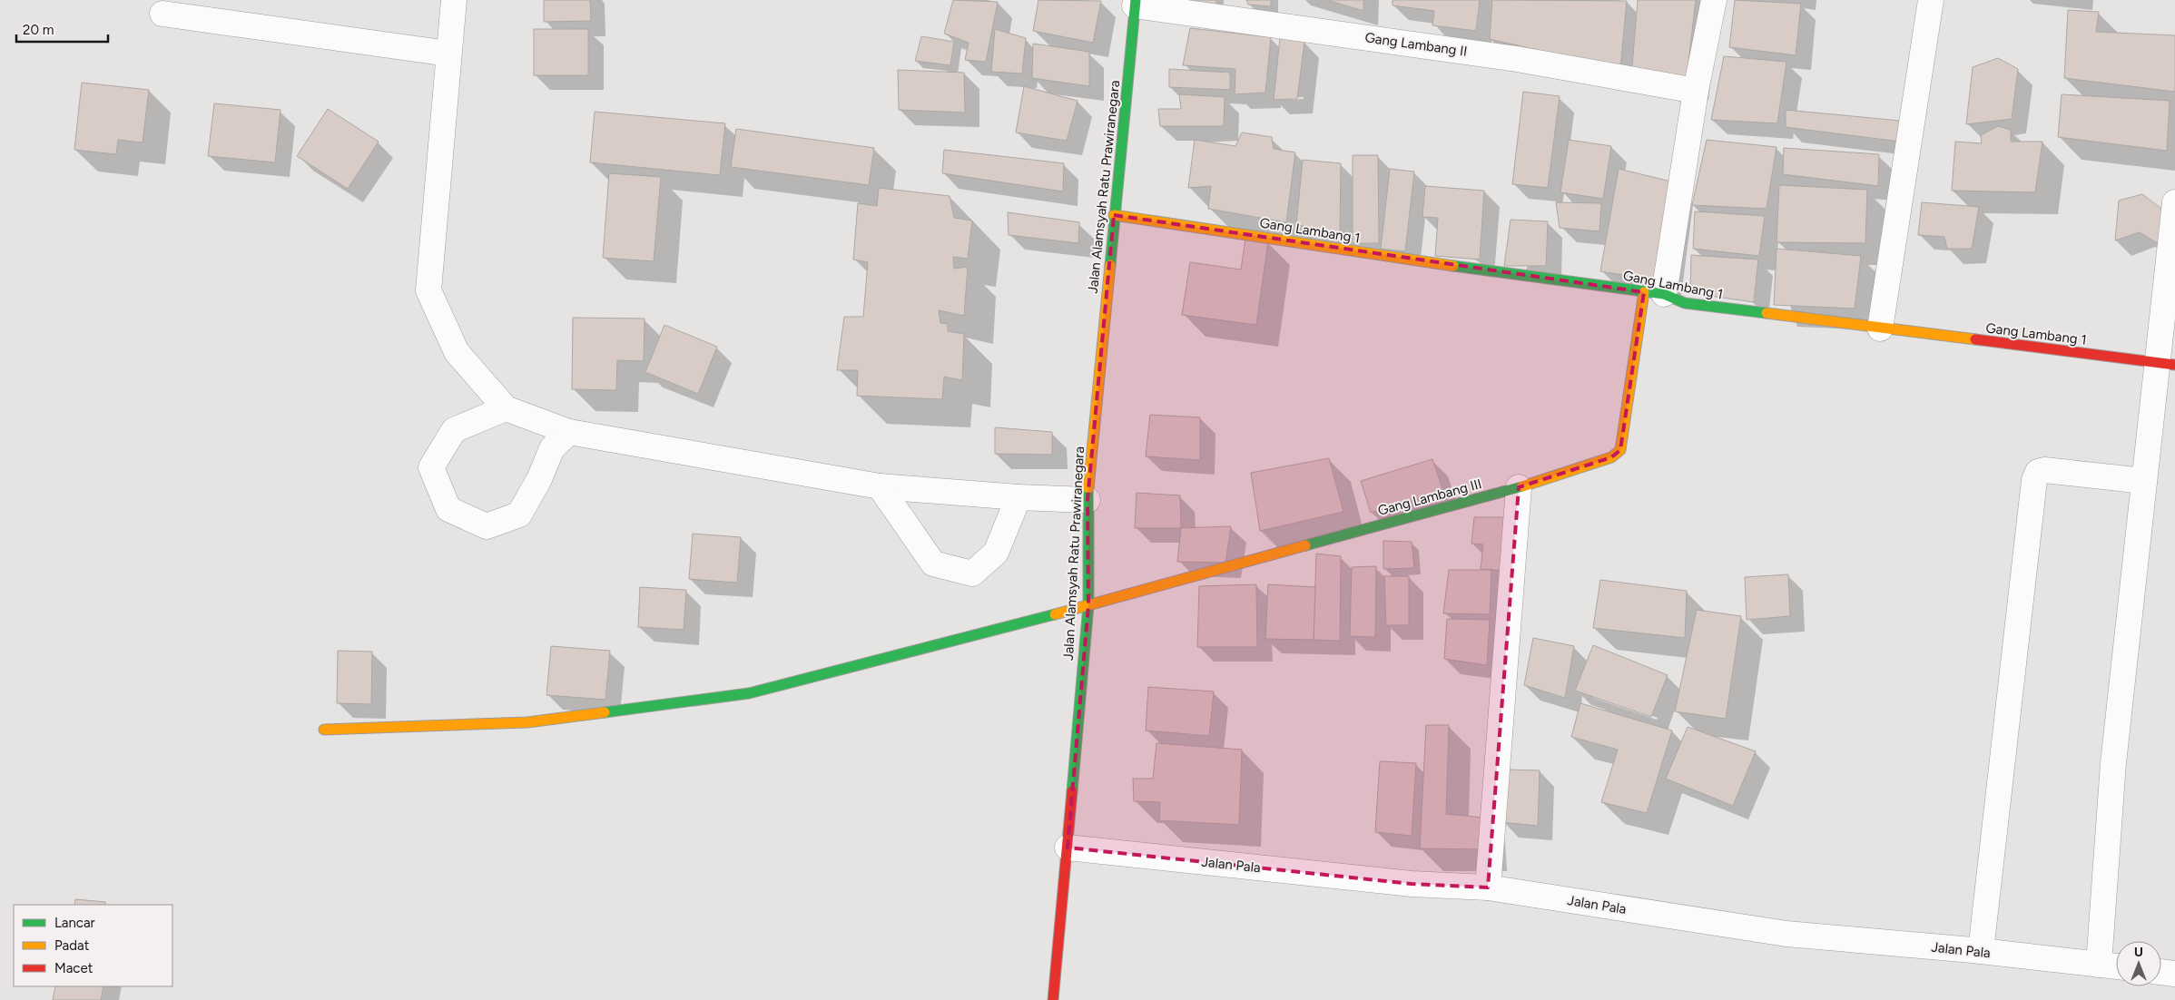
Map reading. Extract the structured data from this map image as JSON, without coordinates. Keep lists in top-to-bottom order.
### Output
{
  "streets": {
    "street": [
      "Gang Lambang II",
      "Jalan Alamsyah Ratu Prawiranegara",
      "Gang Lambang 1",
      "Gang Lambang III",
      "Jalan Pala"
    ]
  },
  "crossings": [
    ["Gang Lambang II", "Jalan Alamsyah Ratu Prawiranegara"],
    ["Jalan Alamsyah Ratu Prawiranegara", "Gang Lambang 1"],
    ["Jalan Alamsyah Ratu Prawiranegara", "Gang Lambang III"],
    ["Jalan Alamsyah Ratu Prawiranegara", "Jalan Pala"],
    ["Gang Lambang 1", "Gang Lambang III"]
  ],
  "legend": ["Lancar", "Padat", "Macet"],
  "scale_bar": "20 m",
  "north": "top"
}
